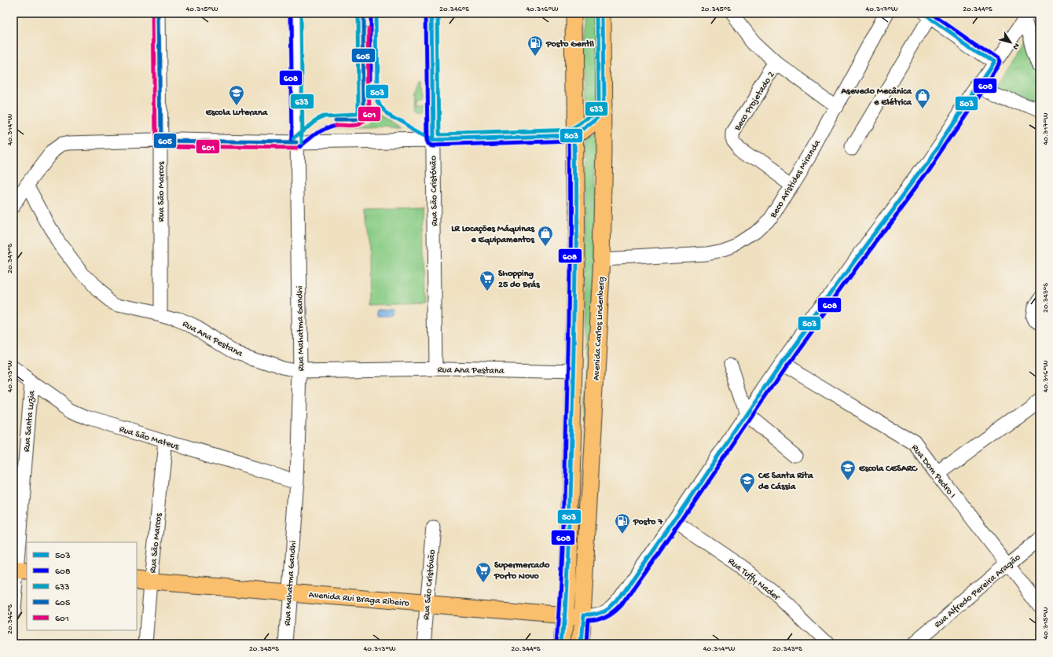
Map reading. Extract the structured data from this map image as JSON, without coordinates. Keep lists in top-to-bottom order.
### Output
{
  "streets": {
    "main road": ["Avenida Carlos Lindenberg", "Avenida Rui Braga Ribeiro"],
    "street": [
      "Beco Projetado 2",
      "Beco Aristides Miranda",
      "Rua São Cristóvão",
      "Rua São Marcos",
      "Rua Mahatma Gandhi",
      "Rua Ana Pestana",
      "Rua Santa Luzia",
      "Rua São Mateus",
      "Rua Dom Pedro I",
      "Rua Tuffy Nader",
      "Rua Alfredo Pereira Aragão"
    ]
  },
  "crossings": [
    ["Beco Projetado 2", "Beco Aristides Miranda"],
    ["Beco Aristides Miranda", "Avenida Carlos Lindenberg"],
    ["Rua São Cristóvão", "Rua Ana Pestana"],
    ["Rua São Cristóvão", "Avenida Rui Braga Ribeiro"],
    ["Rua São Marcos", "Rua Ana Pestana"],
    ["Rua São Marcos", "Rua São Mateus"],
    ["Rua São Marcos", "Avenida Rui Braga Ribeiro"],
    ["Rua Mahatma Gandhi", "Rua Ana Pestana"],
    ["Rua Mahatma Gandhi", "Rua São Mateus"],
    ["Rua Mahatma Gandhi", "Avenida Rui Braga Ribeiro"],
    ["Avenida Carlos Lindenberg", "Avenida Rui Braga Ribeiro"],
    ["Rua Santa Luzia", "Rua São Mateus"],
    ["Rua Dom Pedro I", "Rua Alfredo Pereira Aragão"]
  ],
  "places": {
    "fuel station": ["Posto Gentil", "Posto 7"],
    "school or university": ["Escola Luterana", "Escola CESARC", "CE Santa Rita de Cássia"],
    "shop": ["Asevedo Mecânica e Elétrica", "LR Locações Máquinas e Equipamentos"],
    "supermarket": ["Shopping 25 do Brás", "Supermercado Porto Novo"]
  },
  "lines": [
    "transit line 503",
    "transit line 608",
    "transit line 633",
    "transit line 605",
    "transit line 601"
  ],
  "legend": [
    "503",
    "608",
    "633",
    "605",
    "601"
  ],
  "north": "bottom right",
  "coordinates": [
    "40.315°W",
    "20.346°S",
    "40.316°W",
    "20.345°S",
    "40.317°W",
    "20.344°S",
    "40.314°W",
    "20.347°S",
    "20.343°S",
    "40.313°W"
  ]
}
